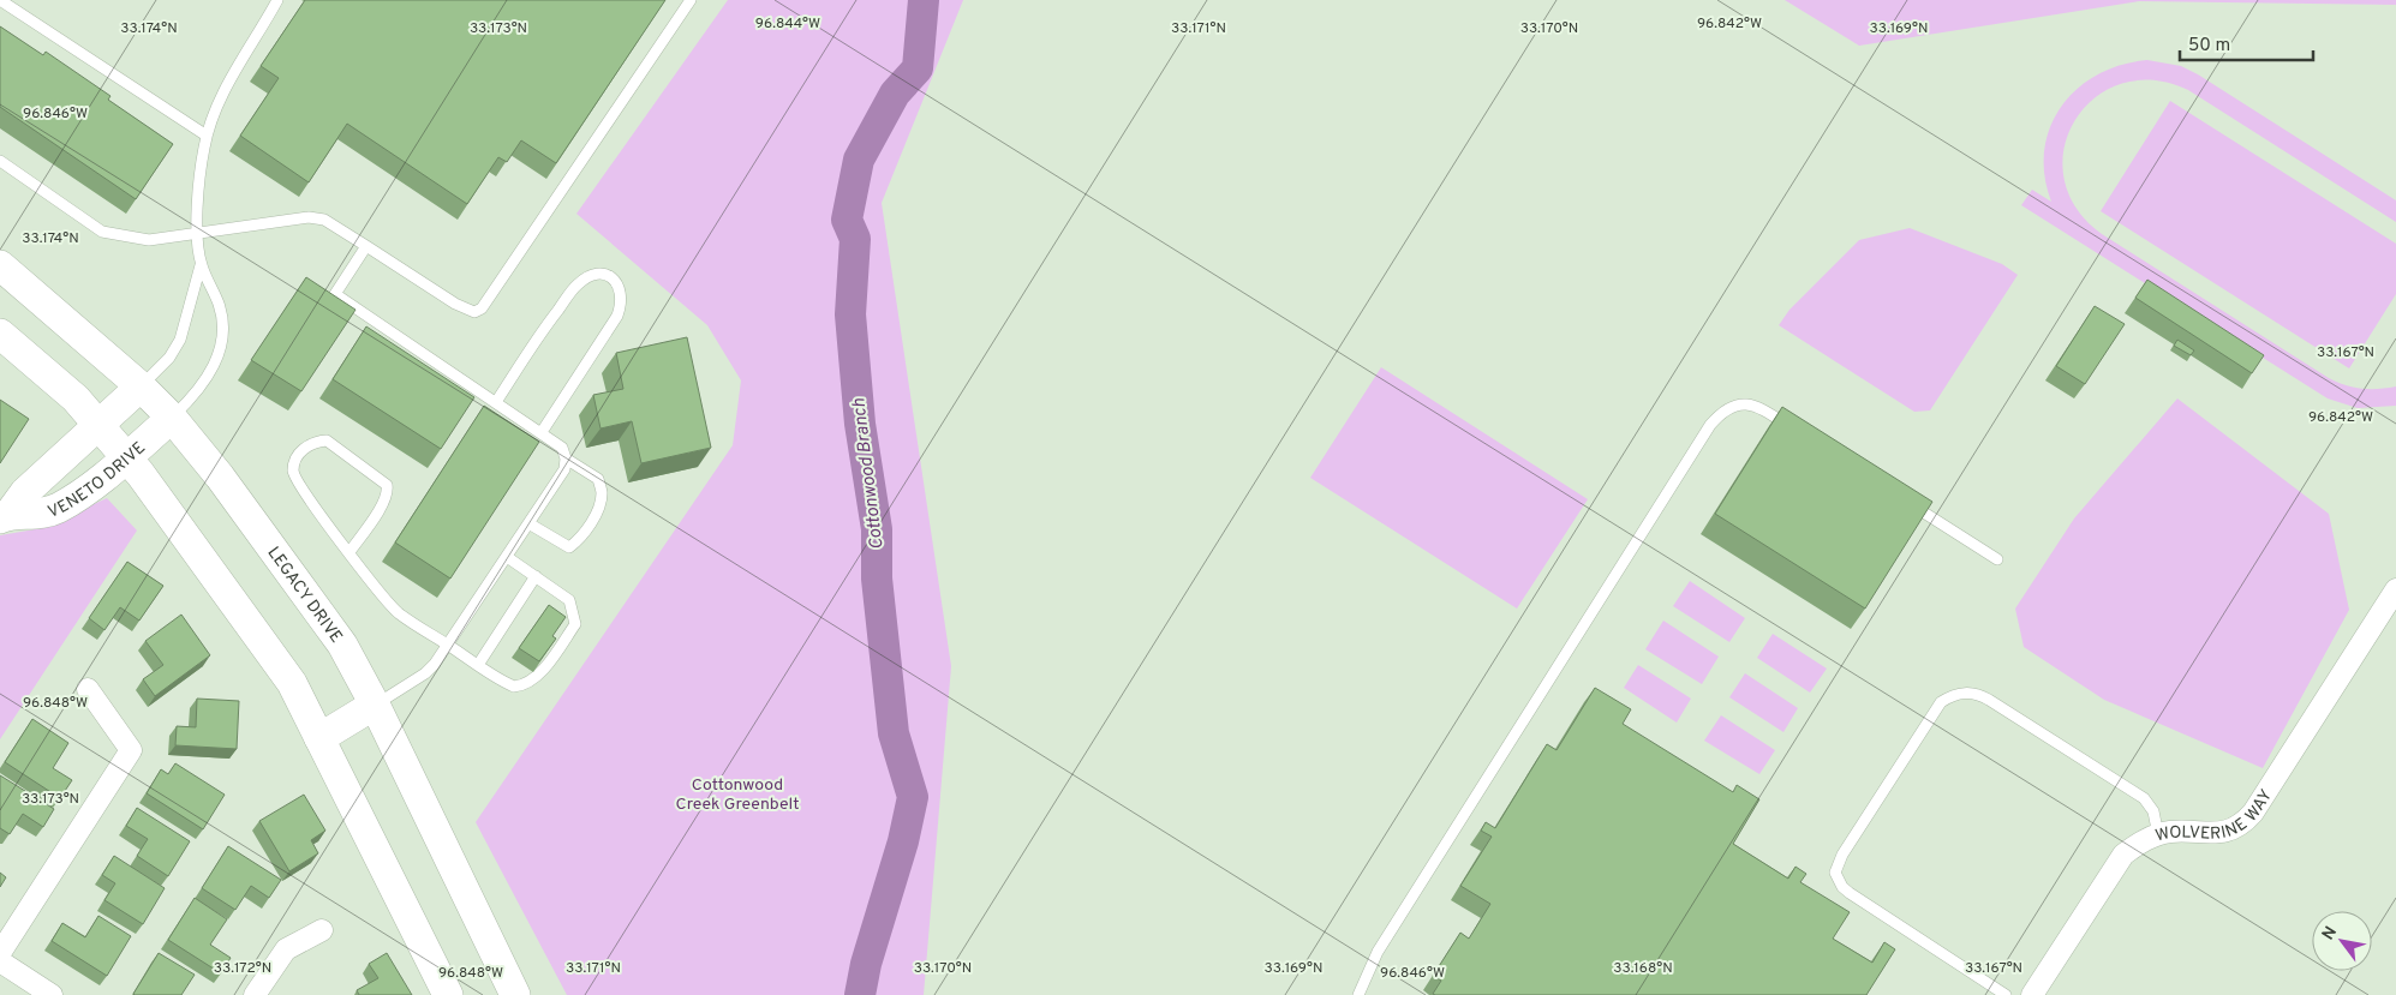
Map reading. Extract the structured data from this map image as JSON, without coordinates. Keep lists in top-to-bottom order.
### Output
{
  "streets": {
    "main road": ["VENETO DRIVE", "LEGACY DRIVE"],
    "street": ["WOLVERINE WAY"]
  },
  "crossings": [
    ["VENETO DRIVE", "LEGACY DRIVE"]
  ],
  "water": ["Cottonwood Branch"],
  "parks": ["Cottonwood Creek Greenbelt"],
  "scale_bar": "50 m",
  "north": "top left",
  "coordinates": [
    "96.844°W",
    "96.842°W",
    "33.174°N",
    "33.173°N",
    "33.171°N",
    "33.170°N",
    "33.169°N",
    "96.846°W",
    "33.167°N",
    "96.848°W",
    "33.172°N",
    "33.168°N"
  ]
}
